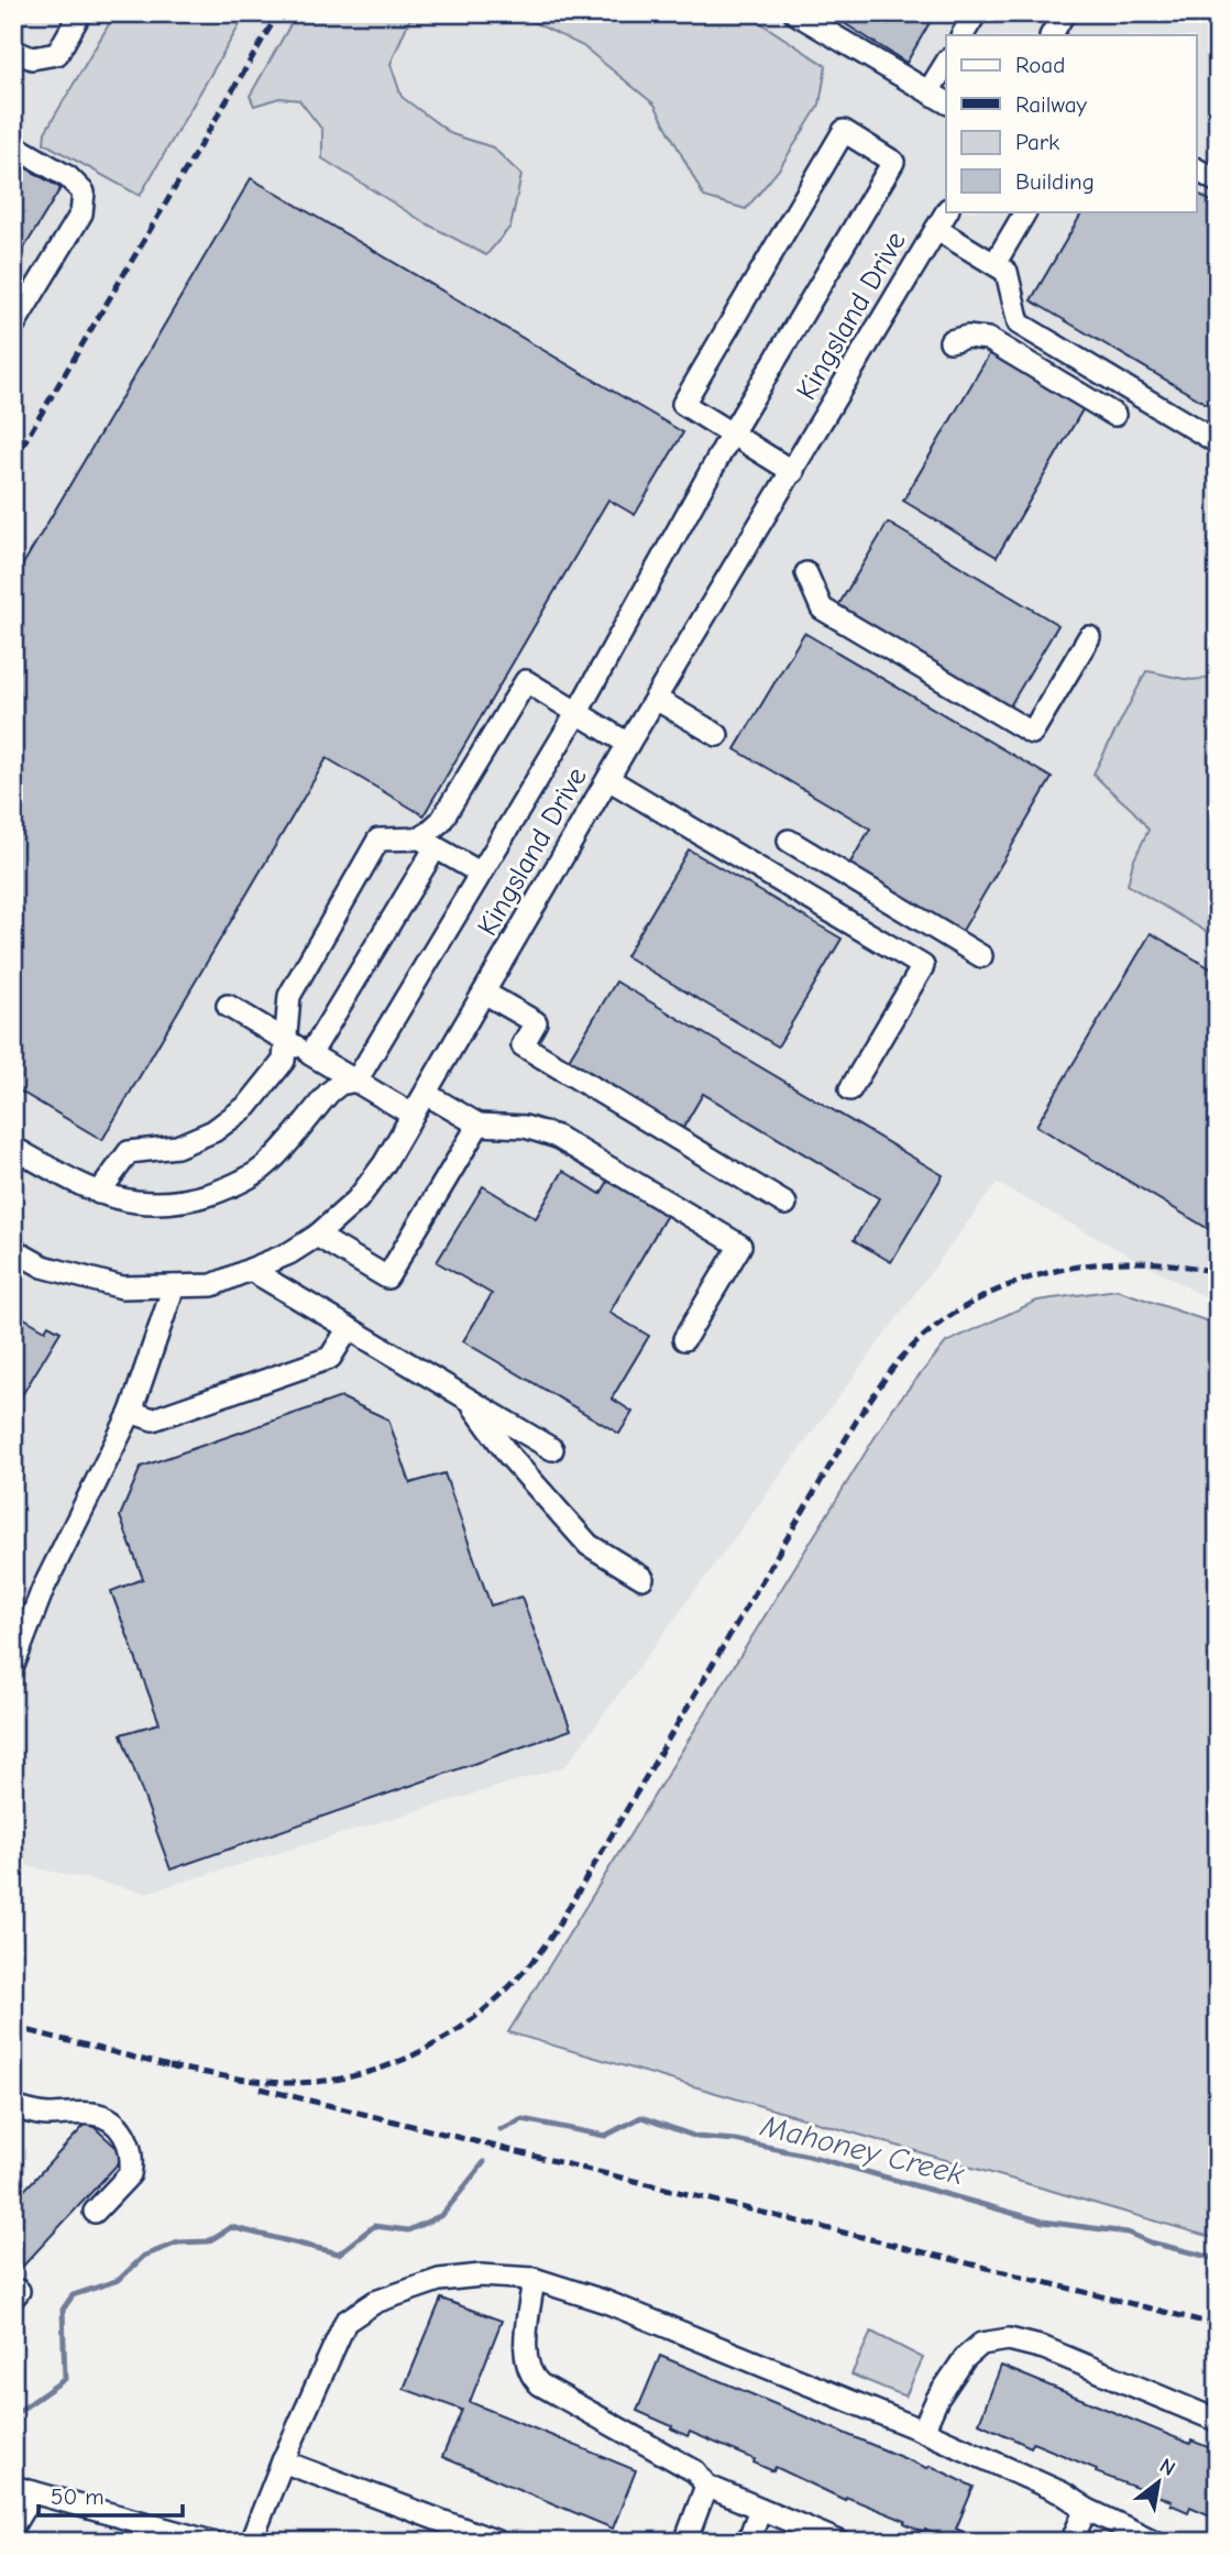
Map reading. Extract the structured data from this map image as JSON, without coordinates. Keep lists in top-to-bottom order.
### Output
{
  "streets": {
    "street": ["Kingsland Drive"]
  },
  "water": ["Mahoney Creek"],
  "legend": [
    "Road",
    "Railway",
    "Park",
    "Building"
  ],
  "scale_bar": "50 m",
  "north": "top right"
}
